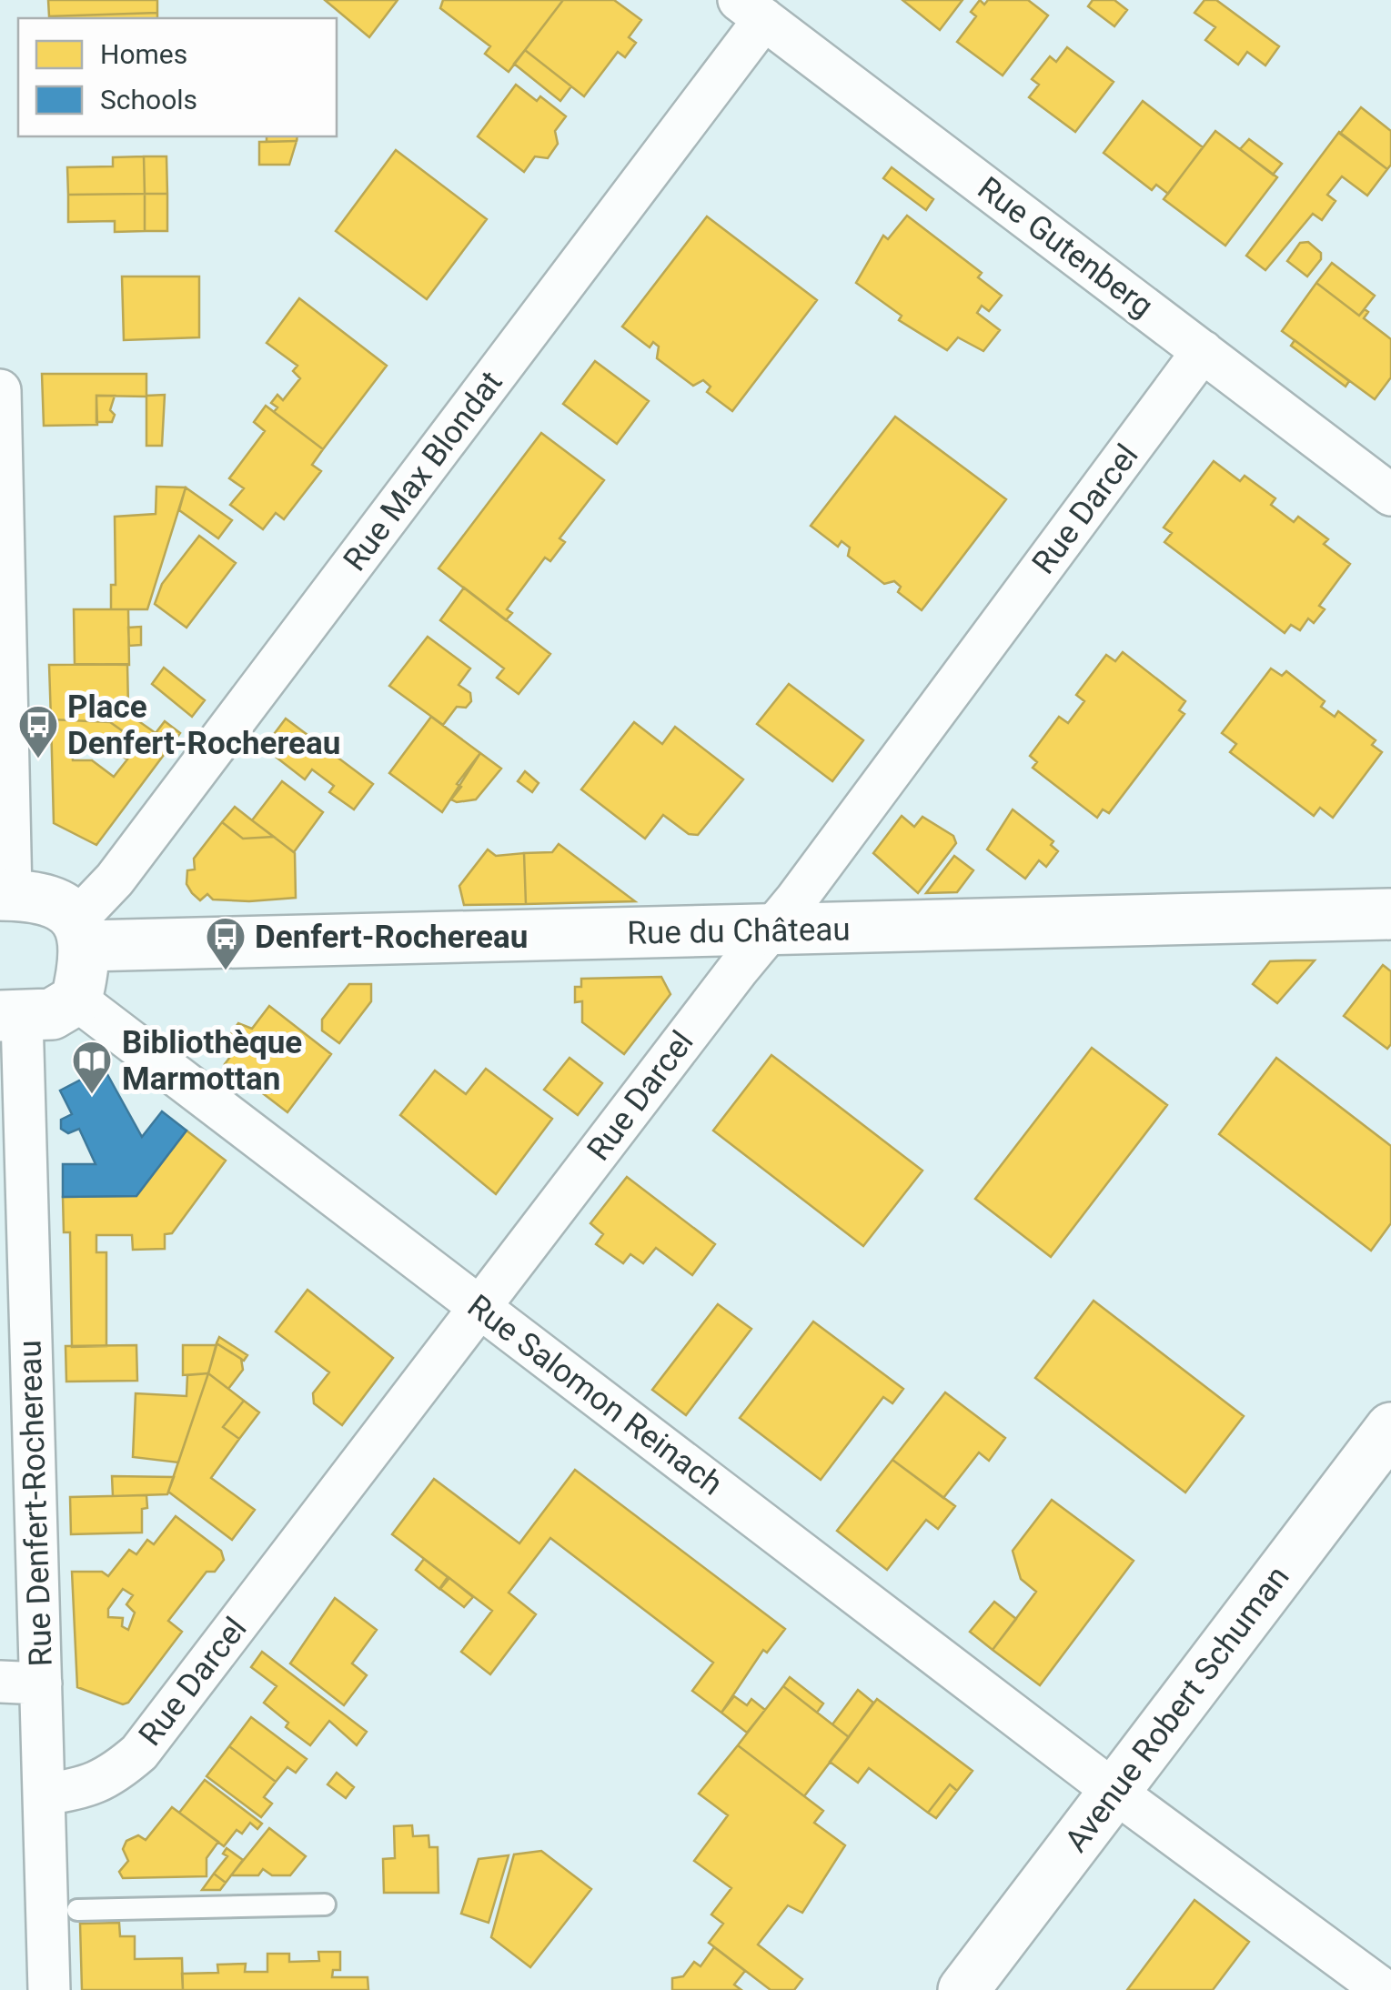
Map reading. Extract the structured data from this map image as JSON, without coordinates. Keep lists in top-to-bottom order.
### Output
{
  "streets": {
    "main road": ["Rue du Château", "Avenue Robert Schuman"],
    "street": [
      "Rue Gutenberg",
      "Rue Max Blondat",
      "Rue Darcel",
      "Rue Salomon Reinach",
      "Rue Denfert-Rochereau"
    ]
  },
  "crossings": [
    ["Rue Gutenberg", "Rue Max Blondat"],
    ["Rue Gutenberg", "Rue Darcel"],
    ["Rue Max Blondat", "Rue du Château"],
    ["Rue Darcel", "Rue du Château"],
    ["Rue Darcel", "Rue Salomon Reinach"],
    ["Rue Darcel", "Rue Denfert-Rochereau"],
    ["Rue Salomon Reinach", "Avenue Robert Schuman"]
  ],
  "places": {
    "bus stop": ["Place Denfert-Rochereau", "Denfert-Rochereau"],
    "library": ["Bibliothèque Marmottan"]
  },
  "legend": ["Homes", "Schools"]
}
